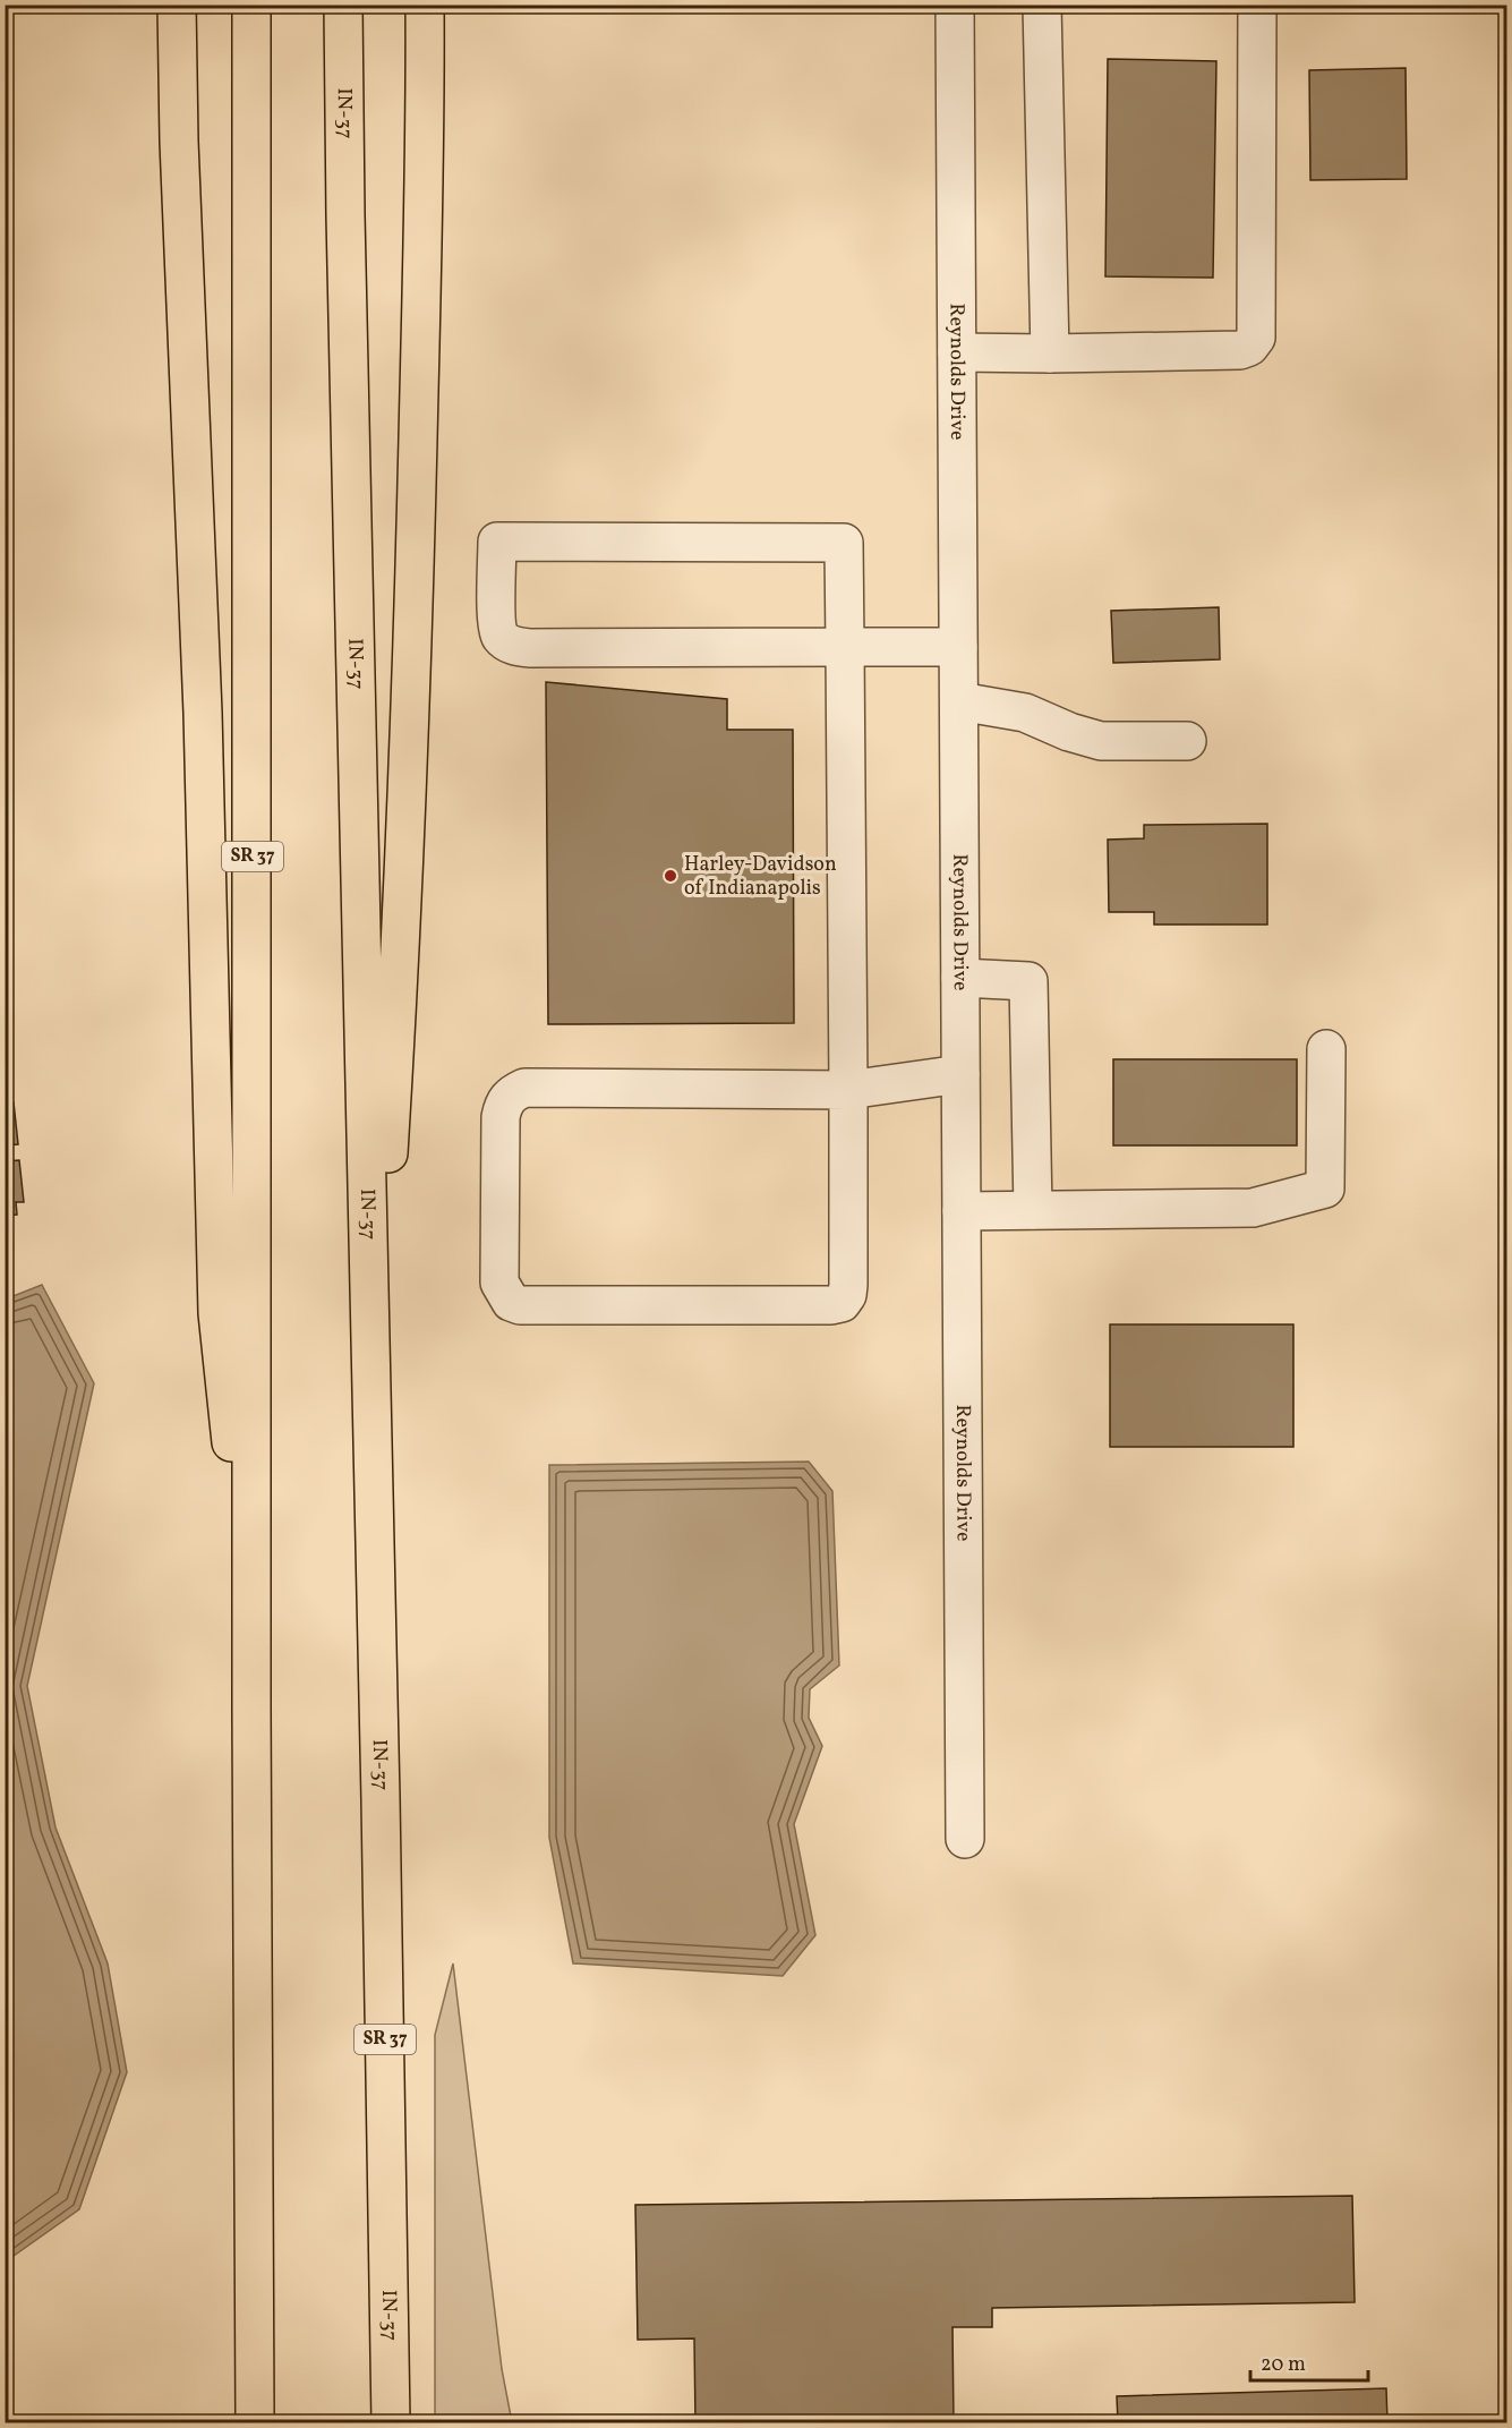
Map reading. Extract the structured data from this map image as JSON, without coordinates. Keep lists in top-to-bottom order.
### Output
{
  "streets": {
    "highway": ["IN-37", "SR 37"],
    "street": ["Reynolds Drive"]
  },
  "places": ["Harley-Davidson of Indianapolis"],
  "scale_bar": "20 m"
}
